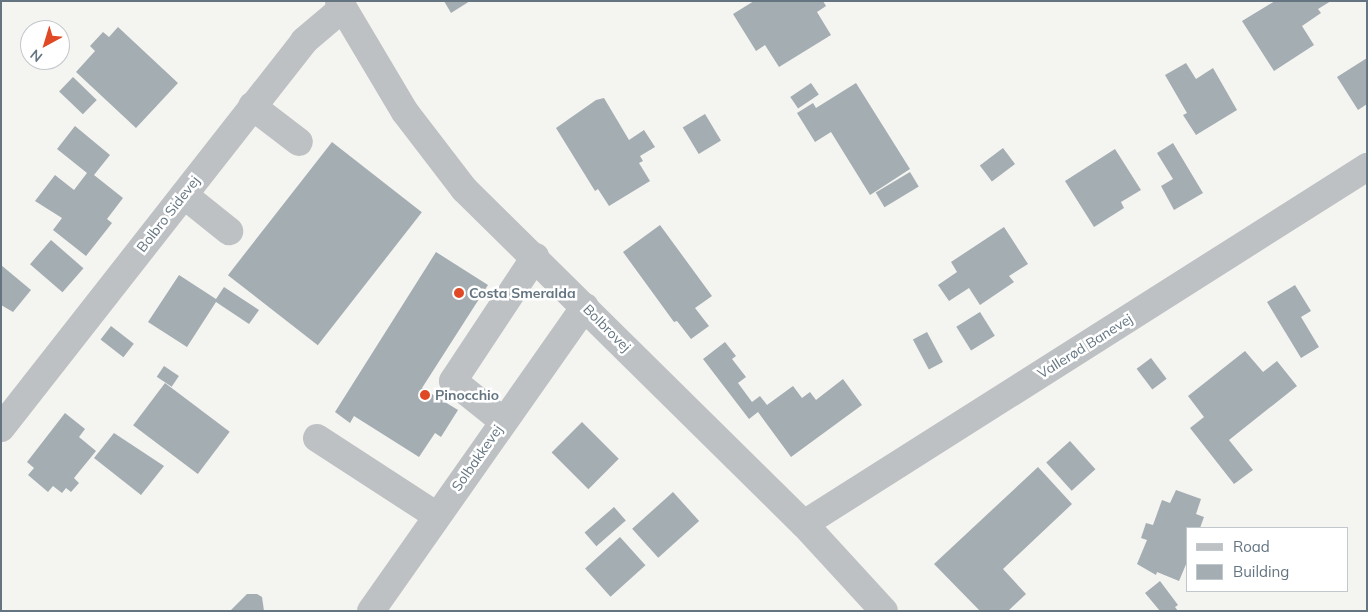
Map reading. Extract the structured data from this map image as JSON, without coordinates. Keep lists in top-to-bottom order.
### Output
{
  "streets": {
    "street": [
      "Bolbro Sidevej",
      "Bolbrovej",
      "Vallerød Banevej",
      "Solbakkevej"
    ]
  },
  "crossings": [
    ["Bolbro Sidevej", "Bolbrovej"],
    ["Bolbrovej", "Vallerød Banevej"],
    ["Bolbrovej", "Solbakkevej"]
  ],
  "places": ["Costa Smeralda", "Pinocchio"],
  "legend": ["Road", "Building"],
  "north": "bottom left"
}
